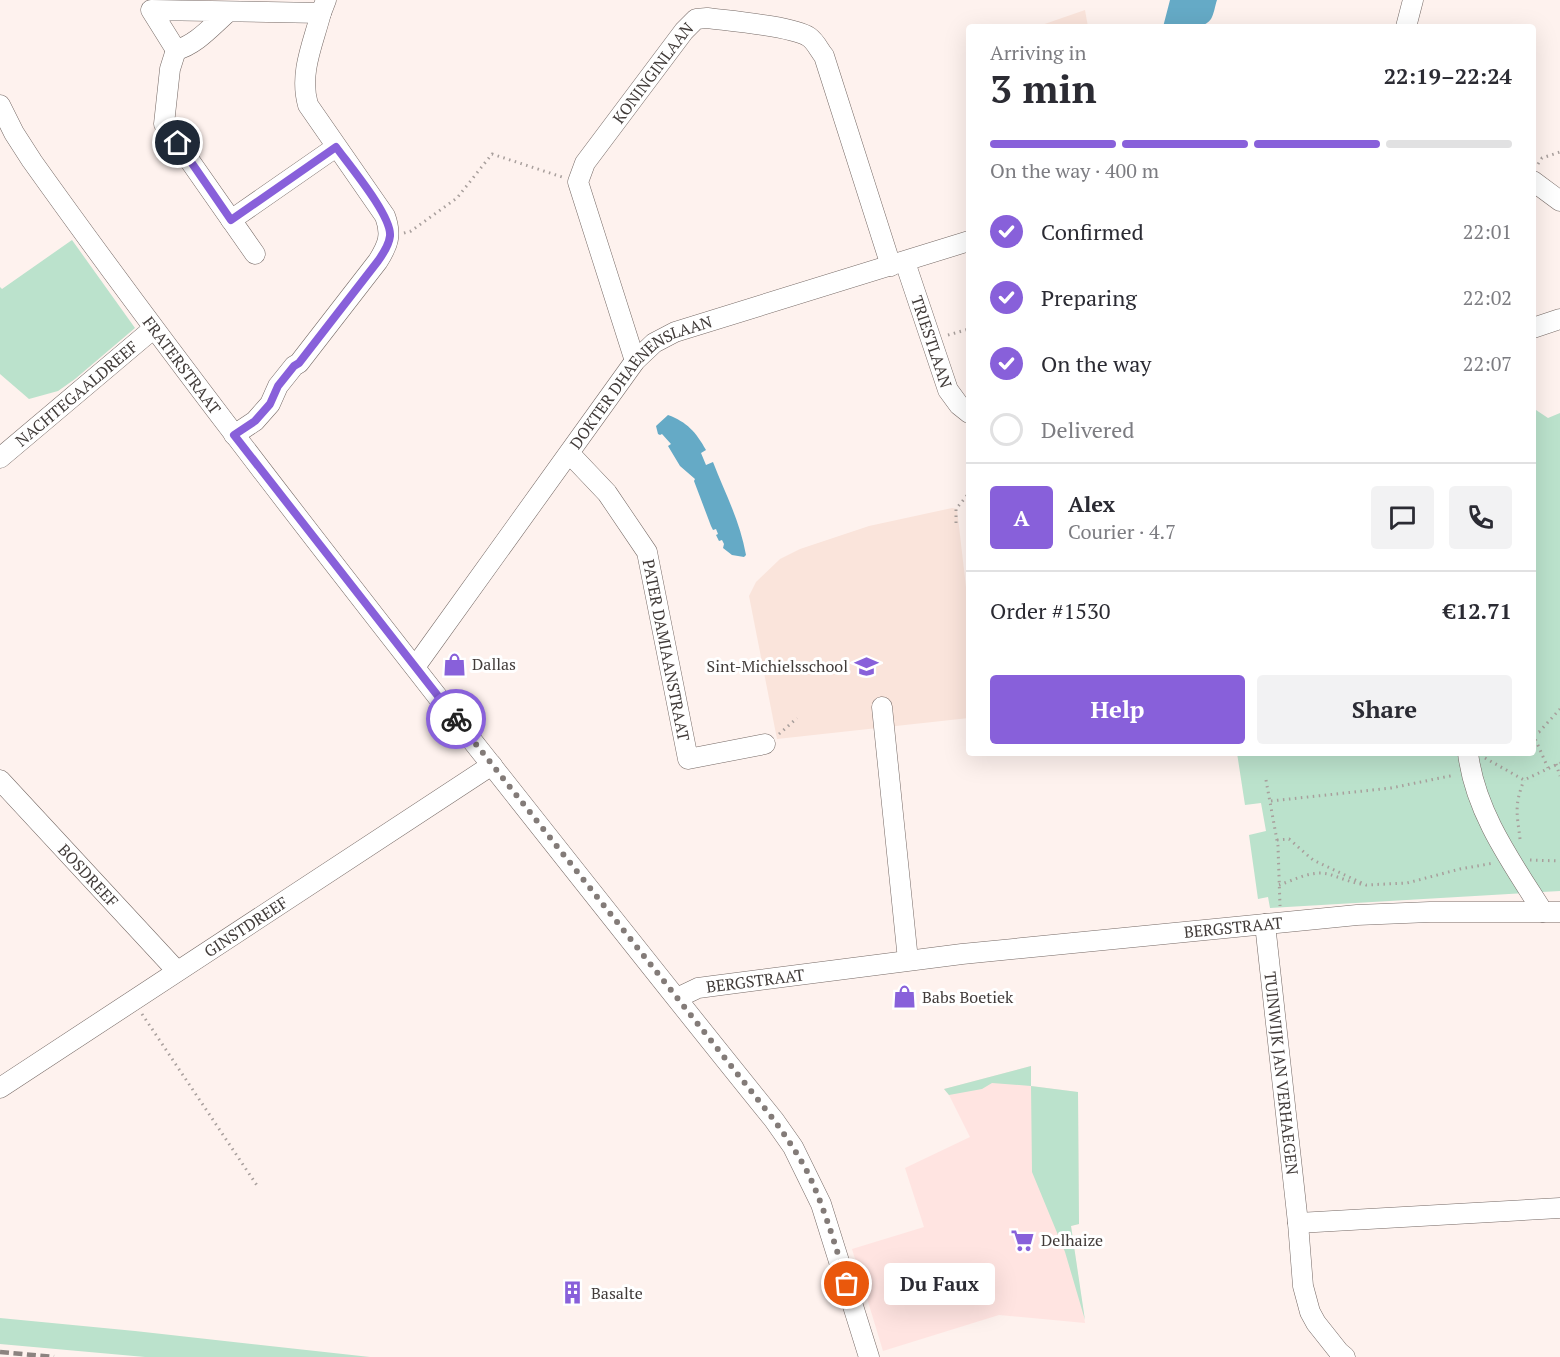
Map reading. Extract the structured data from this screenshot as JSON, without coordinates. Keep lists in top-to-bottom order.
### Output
{
  "streets": {
    "street": [
      "KONINGINLAAN",
      "TRIESTLAAN",
      "FRATERSTRAAT",
      "DOKTER DHAENENSLAAN",
      "NACHTEGAALDREEF",
      "PATER DAMIAANSTRAAT",
      "BOSDREEF",
      "GINSTDREEF",
      "BERGSTRAAT",
      "TUINWIJK JAN VERHAEGEN"
    ]
  },
  "crossings": [
    ["KONINGINLAAN", "TRIESTLAAN"],
    ["KONINGINLAAN", "DOKTER DHAENENSLAAN"],
    ["TRIESTLAAN", "DOKTER DHAENENSLAAN"],
    ["FRATERSTRAAT", "DOKTER DHAENENSLAAN"],
    ["FRATERSTRAAT", "NACHTEGAALDREEF"],
    ["FRATERSTRAAT", "GINSTDREEF"],
    ["FRATERSTRAAT", "BERGSTRAAT"],
    ["DOKTER DHAENENSLAAN", "PATER DAMIAANSTRAAT"],
    ["BOSDREEF", "GINSTDREEF"],
    ["BERGSTRAAT", "TUINWIJK JAN VERHAEGEN"]
  ],
  "places": {
    "shop": ["Dallas", "Babs Boetiek"],
    "school or university": ["Sint-Michielsschool"],
    "supermarket": ["Delhaize"],
    "other": ["Du Faux"],
    "building": ["Basalte"]
  },
  "page": {
    "heading": ["3 min", "Arriving in", "22:19–22:24"],
    "panel": [
      "Alex",
      "Courier · 4.7",
      "Order #1530",
      "€12.71"
    ],
    "bar": "On the way · 400 m",
    "list": [
      ["Confirmed", "22:01"],
      ["Preparing", "22:02"],
      ["On the way", "22:07"],
      "Delivered"
    ],
    "round": "A",
    "buttons": ["Help", "Share"],
    "bubble": "Du Faux"
  }
}
